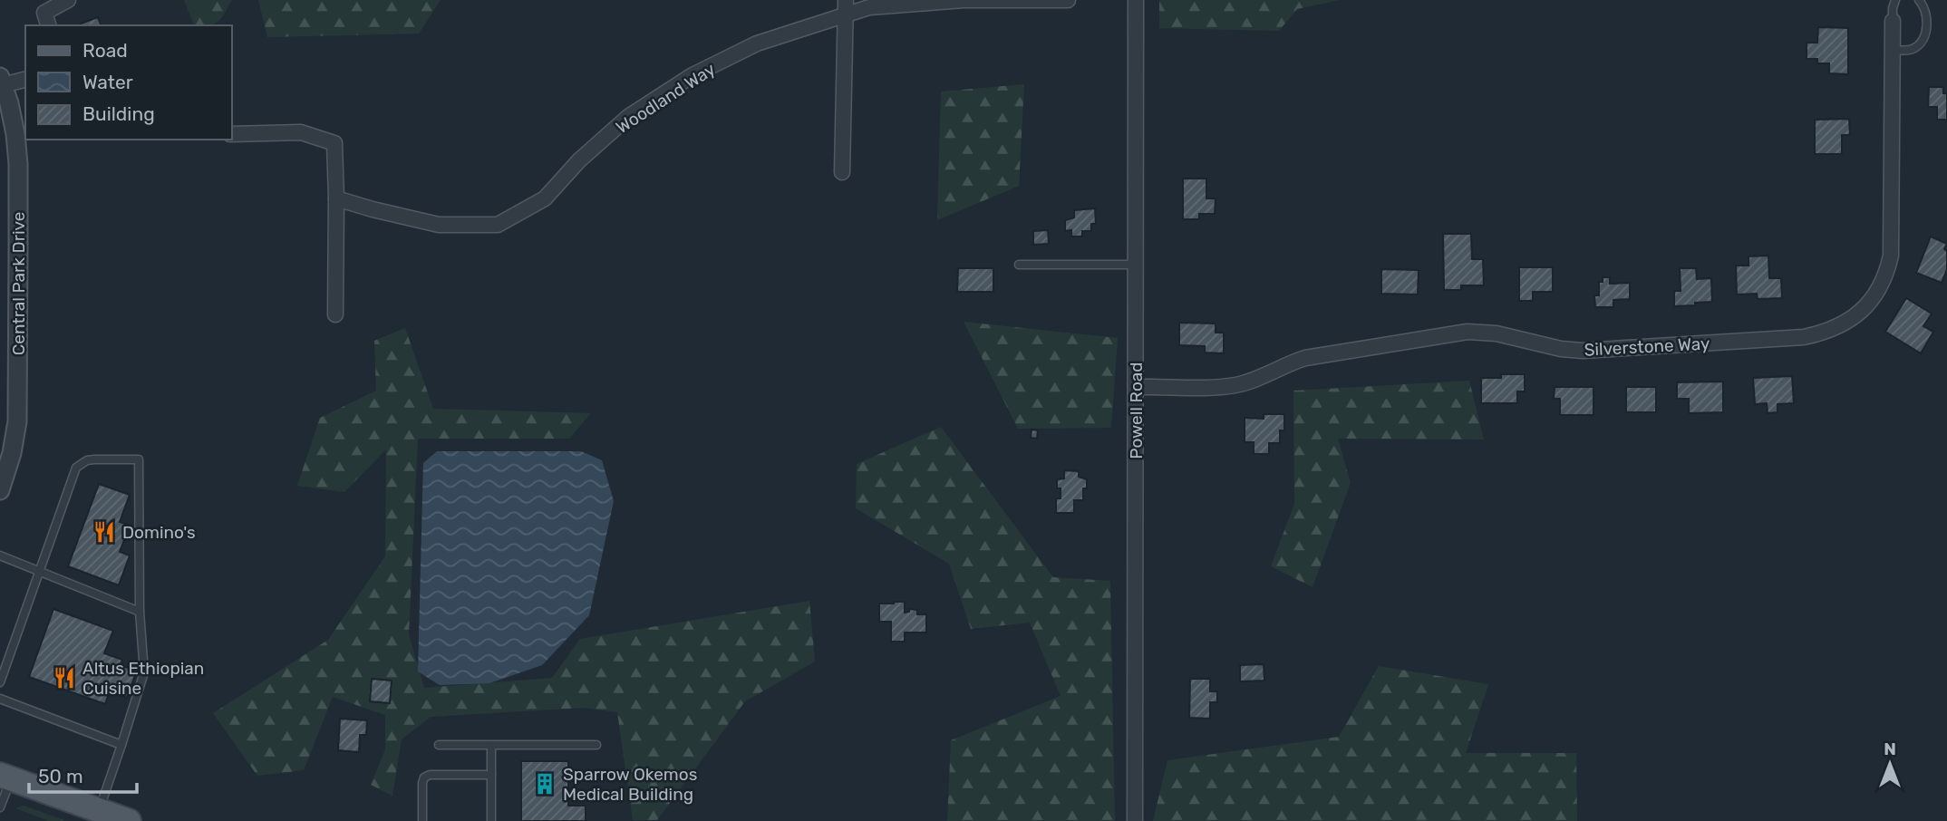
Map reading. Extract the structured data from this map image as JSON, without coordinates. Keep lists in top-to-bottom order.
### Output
{
  "streets": {
    "street": [
      "Woodland Way",
      "Central Park Drive",
      "Silverstone Way",
      "Powell Road"
    ]
  },
  "crossings": [
    ["Silverstone Way", "Powell Road"]
  ],
  "places": {
    "restaurant": ["Domino's", "Altus Ethiopian Cuisine"],
    "building": ["Sparrow Okemos Medical Building"]
  },
  "legend": ["Road", "Water", "Building"],
  "scale_bar": "50 m",
  "north": "top"
}
